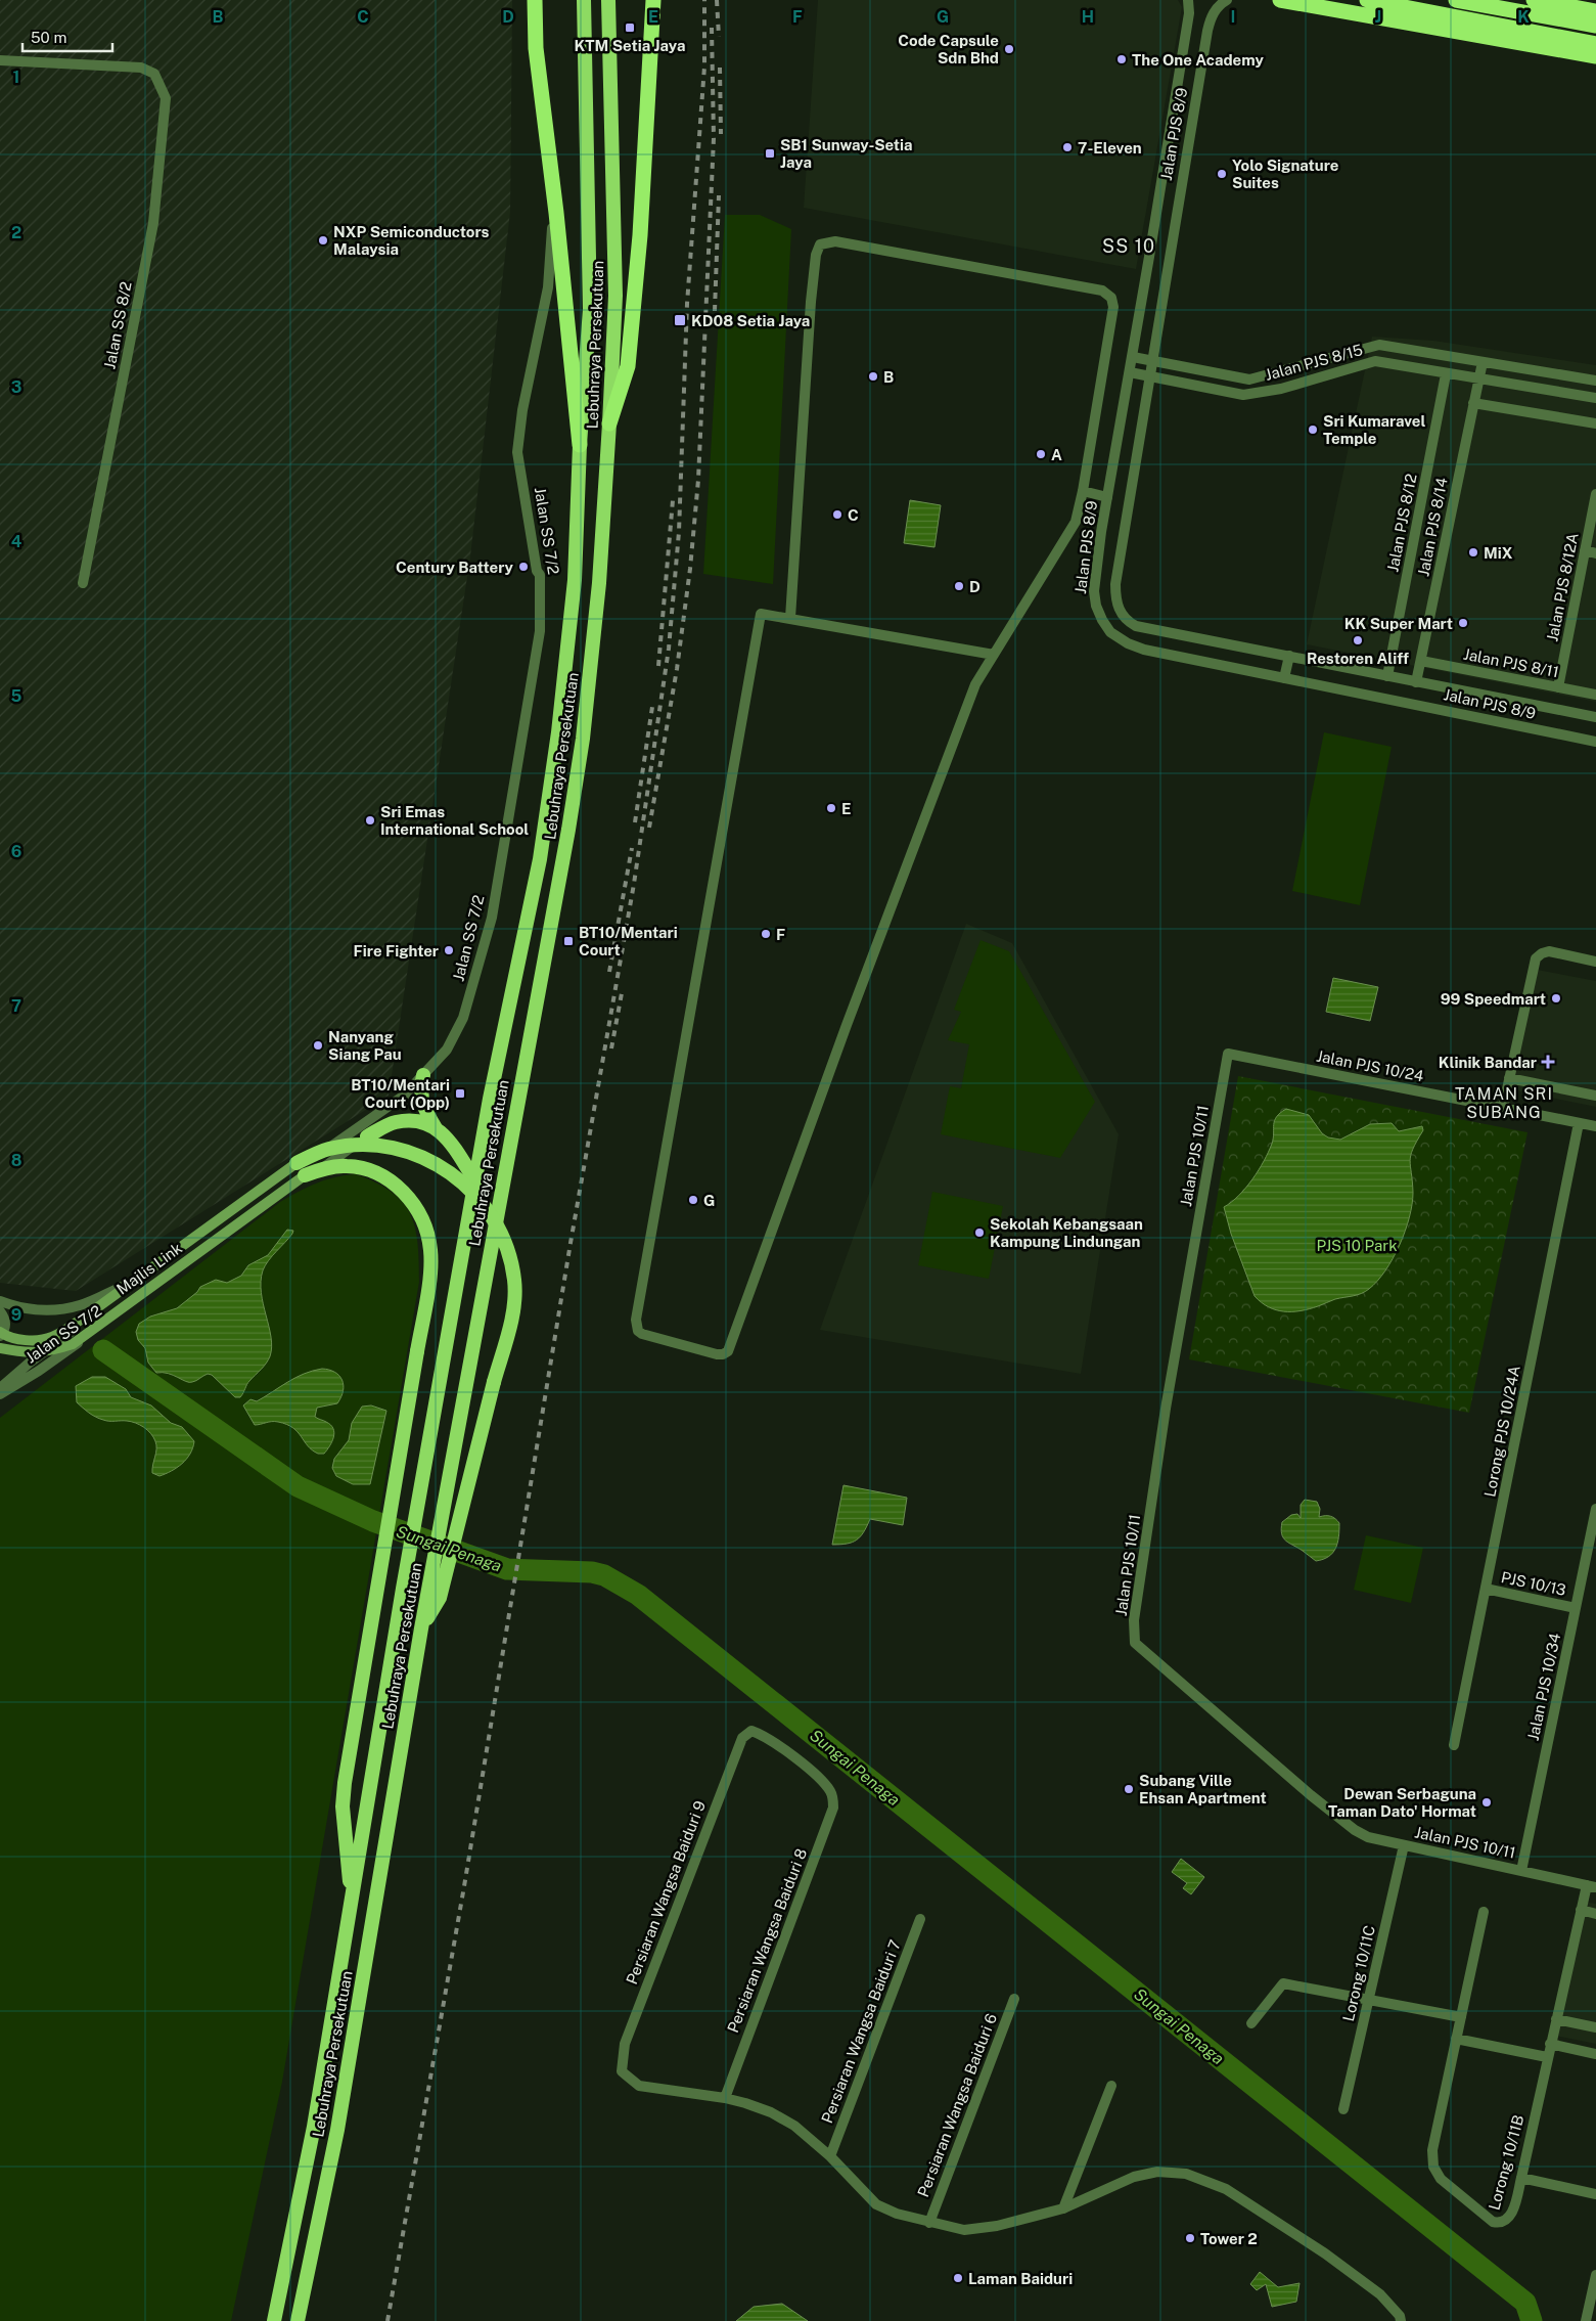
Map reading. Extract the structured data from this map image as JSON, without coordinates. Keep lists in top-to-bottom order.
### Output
{
  "streets": {
    "highway": ["Lebuhraya Persekutuan"],
    "main road": ["Majlis Link"],
    "street": [
      "Jalan PJS 8/9",
      "Jalan SS 8/2",
      "Jalan PJS 8/15",
      "Jalan PJS 8/12",
      "Jalan PJS 8/14",
      "Jalan SS 7/2",
      "Jalan PJS 8/12A",
      "Jalan PJS 8/11",
      "Jalan PJS 10/24",
      "Jalan PJS 10/11",
      "Lorong PJS 10/24A",
      "PJS 10/13",
      "Jalan PJS 10/34",
      "Persiaran Wangsa Baiduri 9",
      "Persiaran Wangsa Baiduri 8",
      "Lorong 10/11C",
      "Persiaran Wangsa Baiduri 7",
      "Persiaran Wangsa Baiduri 6",
      "Lorong 10/11B"
    ]
  },
  "crossings": [
    ["Jalan PJS 8/9", "Jalan PJS 8/15"],
    ["Jalan PJS 8/9", "Jalan PJS 8/12"],
    ["Jalan PJS 8/9", "Jalan PJS 8/14"],
    ["Jalan PJS 8/15", "Jalan PJS 8/12"],
    ["Jalan PJS 8/15", "Jalan PJS 8/14"],
    ["Jalan PJS 8/14", "Jalan PJS 8/11"],
    ["Jalan PJS 8/12A", "Jalan PJS 8/11"],
    ["Jalan PJS 10/24", "Jalan PJS 10/11"],
    ["Jalan PJS 10/24", "Lorong PJS 10/24A"],
    ["Jalan PJS 10/11", "Jalan PJS 10/34"],
    ["Jalan PJS 10/11", "Lorong 10/11C"],
    ["Jalan PJS 10/11", "Lorong 10/11B"],
    ["Lorong PJS 10/24A", "PJS 10/13"],
    ["PJS 10/13", "Jalan PJS 10/34"],
    ["Persiaran Wangsa Baiduri 9", "Persiaran Wangsa Baiduri 8"]
  ],
  "districts": ["SS 10", "TAMAN SRI SUBANG"],
  "water": ["Sungai Penaga"],
  "parks": ["PJS 10 Park"],
  "places": {
    "transit": [
      "KTM Setia Jaya",
      "SB1 Sunway-Setia Jaya",
      "KD08 Setia Jaya",
      "BT10/Mentari Court",
      "BT10/Mentari Court (Opp)"
    ],
    "other": [
      "Code Capsule Sdn Bhd",
      "The One Academy",
      "7-Eleven",
      "Yolo Signature Suites",
      "NXP Semiconductors Malaysia",
      "B",
      "Sri Kumaravel Temple",
      "A",
      "C",
      "MiX",
      "Century Battery",
      "D",
      "KK Super Mart",
      "Restoren Aliff",
      "E",
      "Sri Emas International School",
      "F",
      "Fire Fighter",
      "99 Speedmart",
      "Nanyang Siang Pau",
      "G",
      "Sekolah Kebangsaan Kampung Lindungan",
      "Subang Ville Ehsan Apartment",
      "Dewan Serbaguna Taman Dato' Hormat",
      "Tower 2",
      "Laman Baiduri"
    ],
    "health": ["Klinik Bandar"]
  },
  "scale_bar": "50 m",
  "grid": {
    "columns": [
      "B",
      "C",
      "D",
      "E",
      "F",
      "G",
      "H",
      "I",
      "J",
      "K"
    ],
    "rows": [
      "1",
      "2",
      "3",
      "4",
      "5",
      "6",
      "7",
      "8",
      "9"
    ]
  }
}
